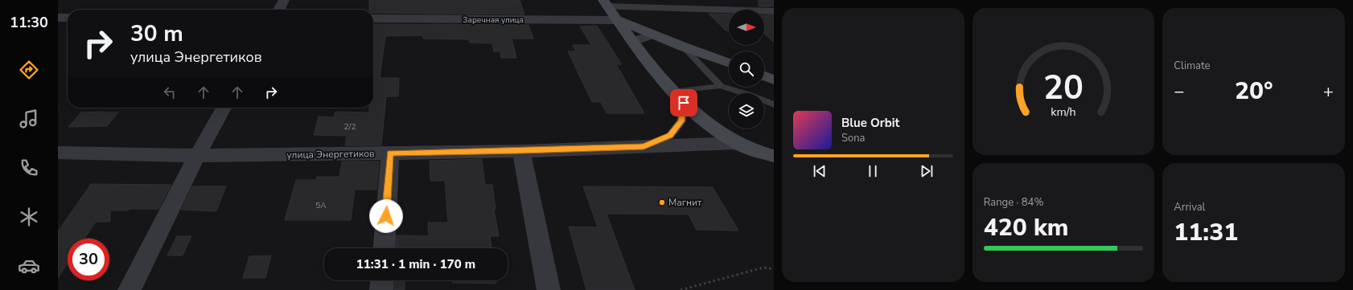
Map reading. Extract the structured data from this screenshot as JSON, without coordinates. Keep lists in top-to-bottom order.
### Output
{
  "streets": {
    "street": ["Заречная улица", "улица Энергетиков"]
  },
  "places": ["Магнит"],
  "house_numbers": ["2/2", "5А"],
  "north": "right",
  "page": {
    "tabs": "11:30",
    "tile": [
      "Climate",
      ["Range · 84%", "420 km"],
      ["Arrival", "11:31"]
    ],
    "turn": ["30 m", "улица Энергетиков"],
    "heat": ["−", "20°", "+"],
    "song": ["Blue Orbit", "Sona"],
    "limit": "30",
    "trip": "11:31 · 1 min · 170 m",
    "gauge": ["20", "km/h"]
  }
}
